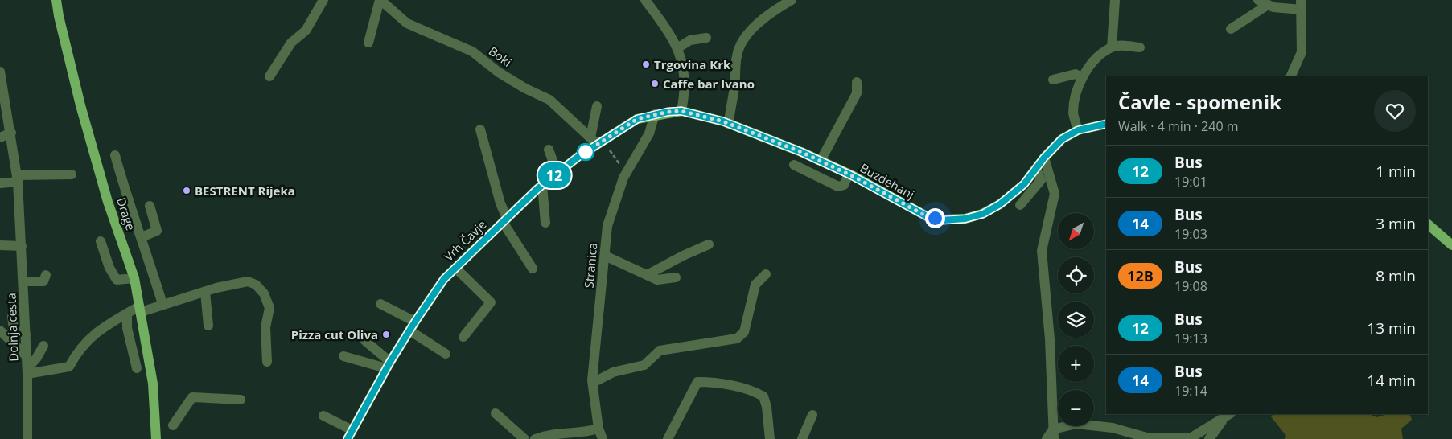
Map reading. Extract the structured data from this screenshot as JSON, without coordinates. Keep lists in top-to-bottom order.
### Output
{
  "streets": {
    "main road": ["Buzdehanj", "Drage", "Vrh Čavje"],
    "street": ["Boki", "Stranica", "Dolnja cesta"]
  },
  "crossings": [
    ["Boki", "Vrh Čavje"],
    ["Buzdehanj", "Vrh Čavje"],
    ["Buzdehanj", "Stranica"],
    ["Vrh Čavje", "Stranica"]
  ],
  "places": [
    "Trgovina Krk",
    "Caffe bar Ivano",
    "BESTRENT Rijeka",
    "Pizza cut Oliva"
  ],
  "lines": ["bus line 12"],
  "north": "bottom left",
  "page": {
    "on_map": "12",
    "heading": ["Čavle - spomenik", "Walk · 4 min · 240 m"],
    "list": [
      {
        "mark": "12",
        "name": "Bus",
        "note": "19:01",
        "value": "1 min"
      },
      {
        "mark": "14",
        "name": "Bus",
        "note": "19:03",
        "value": "3 min"
      },
      {
        "mark": "12B",
        "name": "Bus",
        "note": "19:08",
        "value": "8 min"
      },
      {
        "mark": "12",
        "name": "Bus",
        "note": "19:13",
        "value": "13 min"
      },
      {
        "mark": "14",
        "name": "Bus",
        "note": "19:14",
        "value": "14 min"
      }
    ],
    "map_buttons": ["+", "−"]
  }
}
